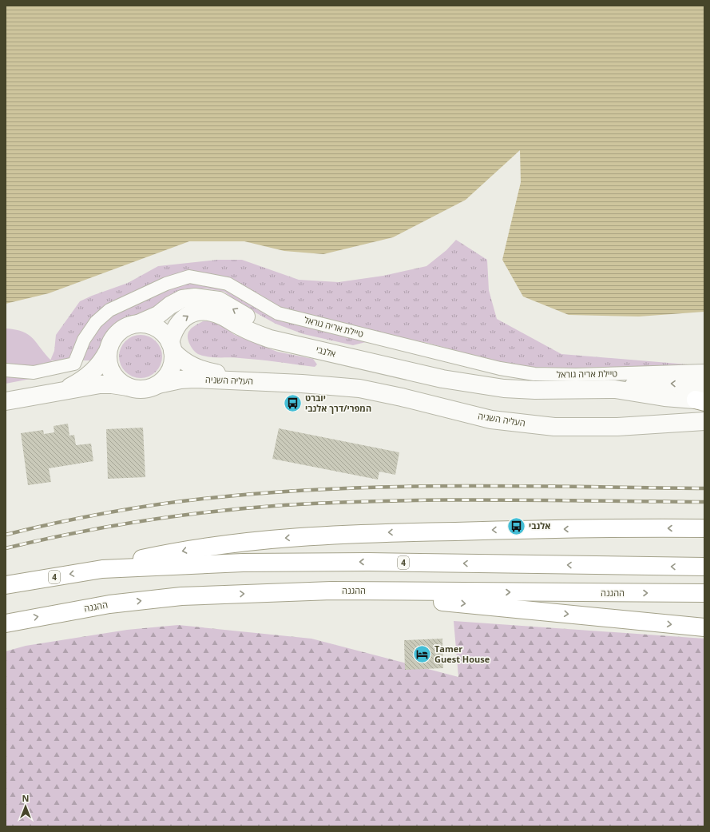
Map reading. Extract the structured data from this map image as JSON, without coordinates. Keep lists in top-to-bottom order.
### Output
{
  "streets": {
    "highway": ["4", "ההגנה"],
    "street": ["טיילת אריה גוראל", "אלנבי", "העליה השניה"]
  },
  "crossings": [
    ["אלנבי", "העליה השניה"]
  ],
  "places": {
    "bus stop": ["יוברט המפרי/דרך אלנבי", "אלנבי"],
    "hotel": ["Tamer Guest House"]
  },
  "north": "top"
}
